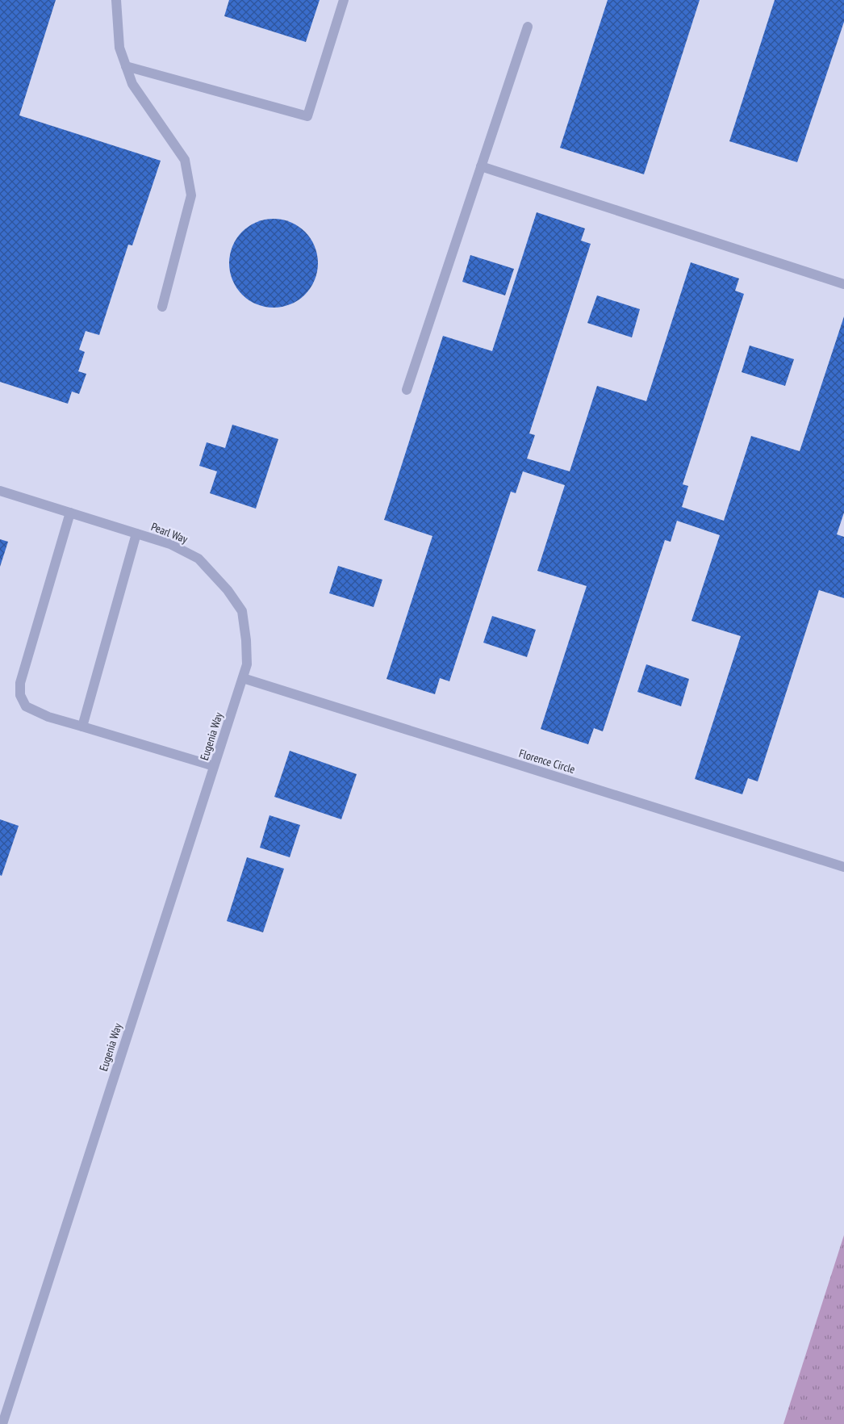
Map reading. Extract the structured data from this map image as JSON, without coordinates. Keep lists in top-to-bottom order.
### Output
{
  "streets": {
    "street": ["Pearl Way", "Eugenia Way", "Florence Circle"]
  },
  "crossings": [
    ["Pearl Way", "Eugenia Way"],
    ["Pearl Way", "Florence Circle"],
    ["Eugenia Way", "Florence Circle"]
  ]
}
